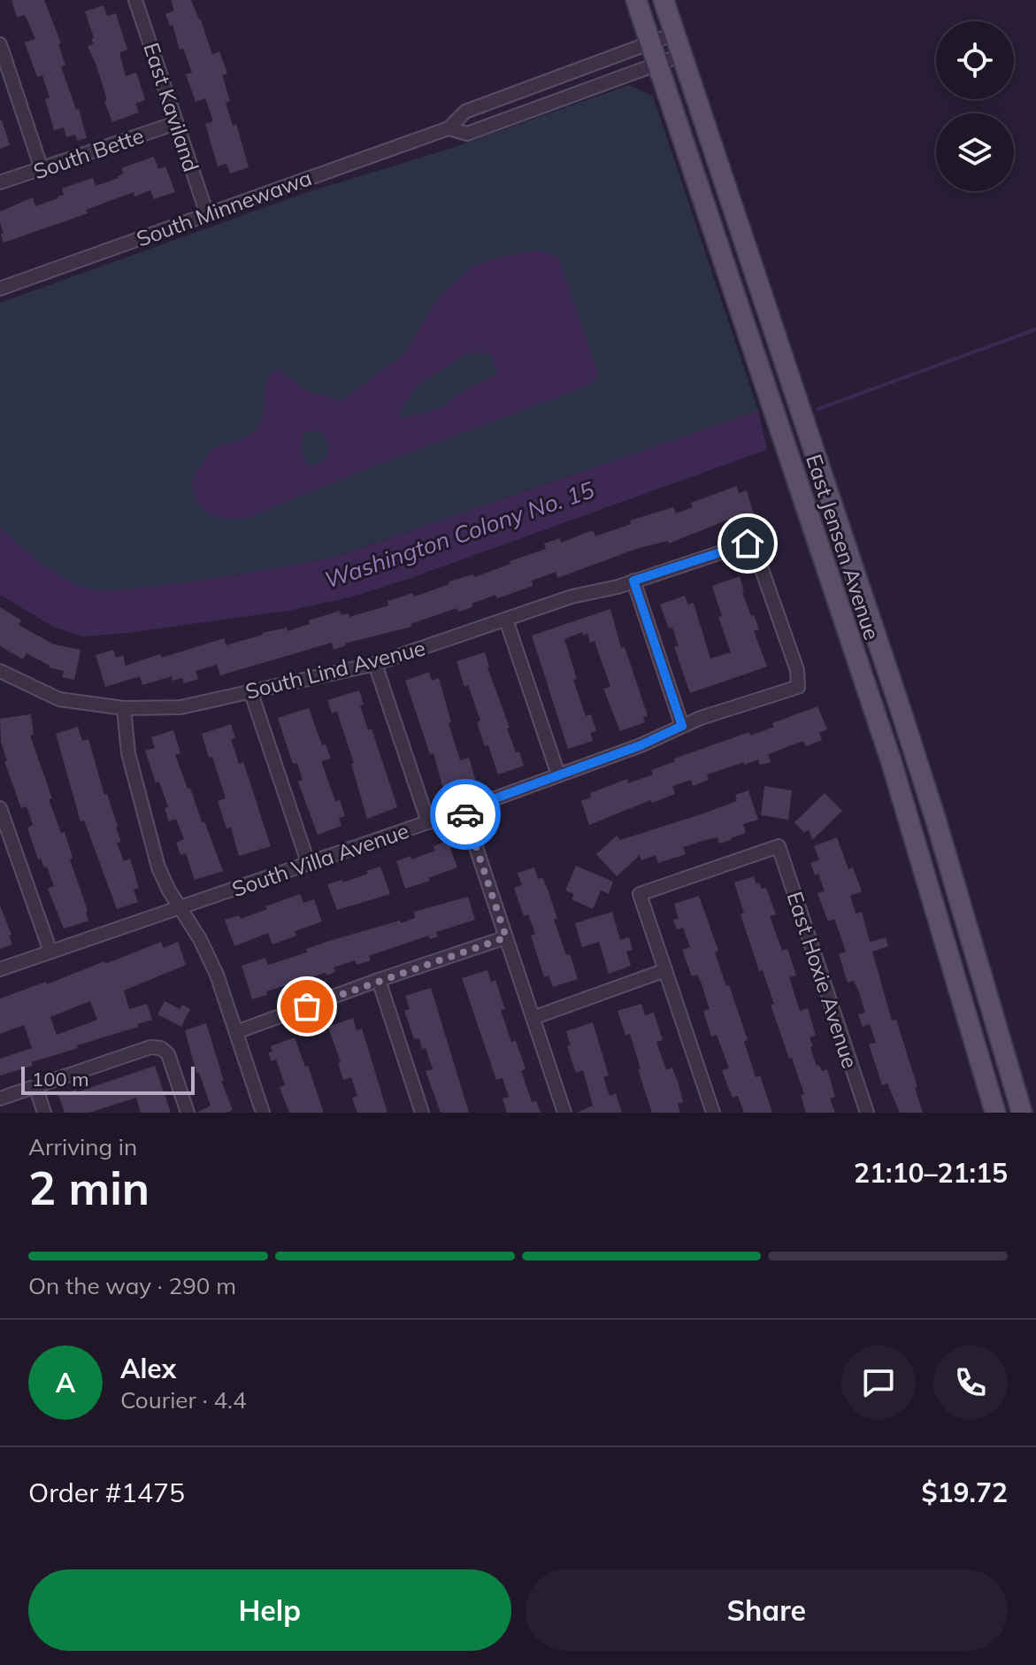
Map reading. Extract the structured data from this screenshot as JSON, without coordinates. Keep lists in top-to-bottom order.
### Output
{
  "streets": {
    "main road": ["East Jensen Avenue"],
    "street": [
      "East Kaviland",
      "South Bette",
      "South Minnewawa",
      "South Lind Avenue",
      "South Villa Avenue",
      "East Hoxie Avenue"
    ]
  },
  "crossings": [
    ["East Kaviland", "South Bette"],
    ["East Kaviland", "South Minnewawa"],
    ["South Minnewawa", "East Jensen Avenue"],
    ["South Lind Avenue", "South Villa Avenue"]
  ],
  "water": ["Washington Colony No. 15"],
  "scale_bar": "100 m",
  "page": {
    "scale": "100 m",
    "heading": ["2 min", "Arriving in", "21:10–21:15"],
    "panel": [
      "Alex",
      "Courier · 4.4",
      "Order #1475",
      "$19.72"
    ],
    "bar": "On the way · 290 m",
    "round": "A",
    "buttons": ["Help", "Share"]
  }
}
